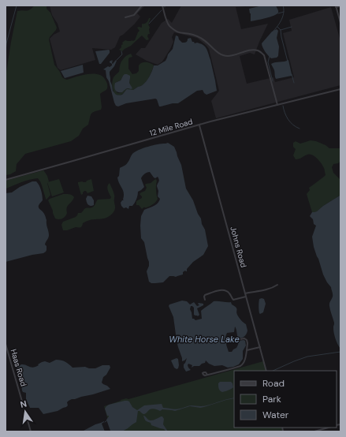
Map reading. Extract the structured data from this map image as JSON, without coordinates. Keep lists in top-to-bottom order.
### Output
{
  "streets": {
    "street": ["12 Mile Road", "Johns Road", "Haas Road"]
  },
  "crossings": [
    ["12 Mile Road", "Johns Road"]
  ],
  "water": ["White Horse Lake"],
  "legend": ["Road", "Park", "Water"],
  "north": "top"
}
